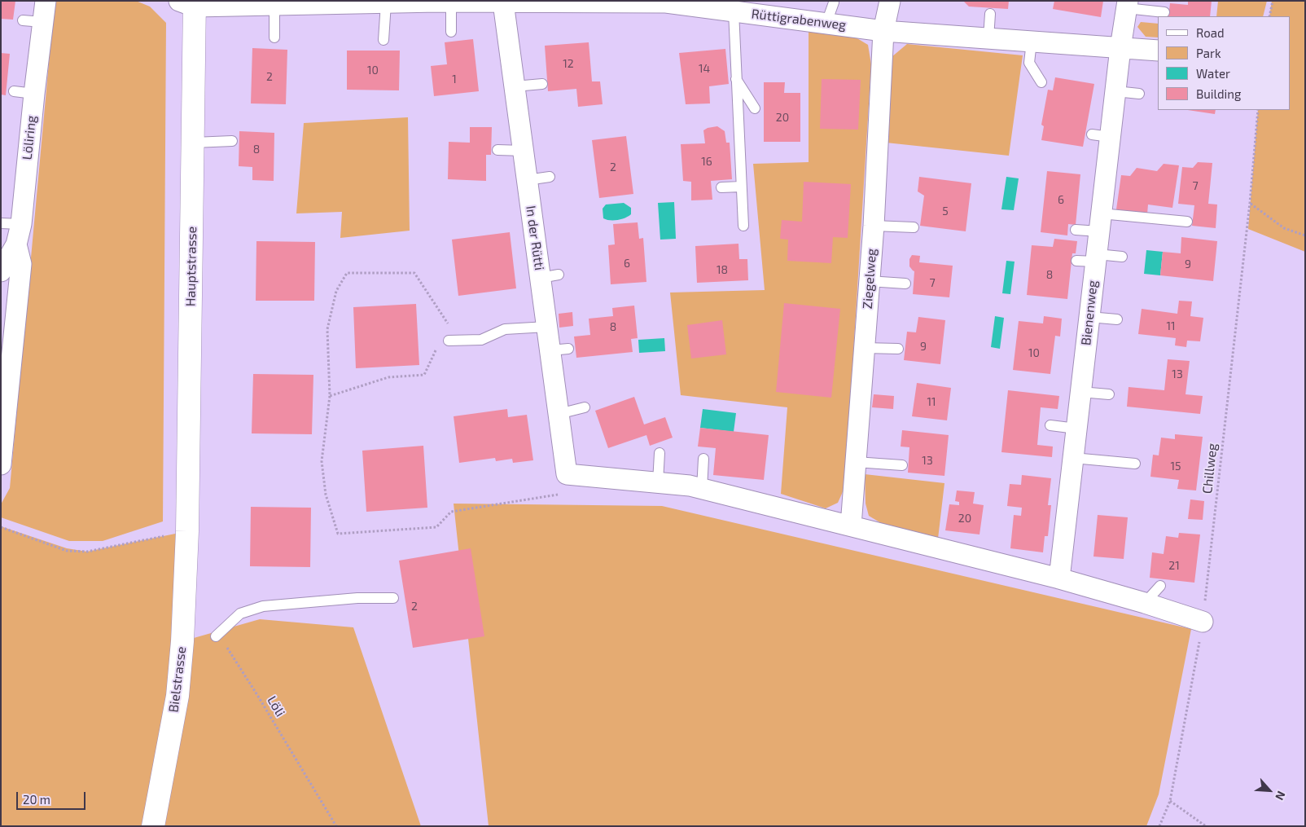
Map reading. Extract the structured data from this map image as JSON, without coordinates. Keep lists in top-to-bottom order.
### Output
{
  "streets": {
    "main road": ["Hauptstrasse", "Bielstrasse"],
    "street": [
      "Rüttigrabenweg",
      "Löliring",
      "In der Rütti",
      "Ziegelweg",
      "Bienenweg"
    ],
    "path": ["Chillweg", "Löli"]
  },
  "crossings": [
    ["Rüttigrabenweg", "In der Rütti"],
    ["Rüttigrabenweg", "Hauptstrasse"],
    ["Rüttigrabenweg", "Ziegelweg"],
    ["Rüttigrabenweg", "Bienenweg"],
    ["Hauptstrasse", "Bielstrasse"]
  ],
  "house_numbers": [
    "12",
    "14",
    "10",
    "2",
    "1",
    "20",
    "8",
    "16",
    "2",
    "7",
    "6",
    "5",
    "6",
    "9",
    "18",
    "8",
    "7",
    "11",
    "8",
    "9",
    "10",
    "13",
    "11",
    "13",
    "15",
    "20",
    "21",
    "2"
  ],
  "legend": [
    "Road",
    "Park",
    "Water",
    "Building"
  ],
  "scale_bar": "20 m",
  "north": "bottom right"
}
